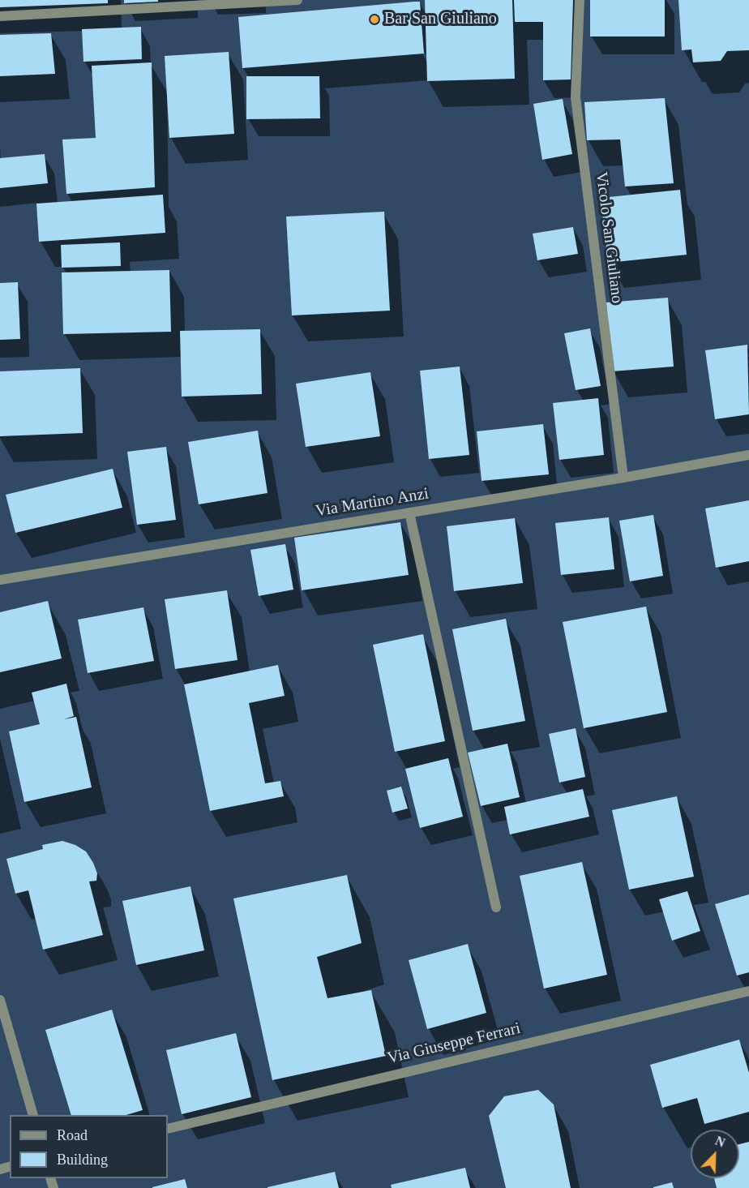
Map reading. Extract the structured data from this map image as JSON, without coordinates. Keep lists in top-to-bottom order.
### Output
{
  "streets": {
    "street": ["Vicolo San Giuliano", "Via Martino Anzi", "Via Giuseppe Ferrari"]
  },
  "crossings": [
    ["Vicolo San Giuliano", "Via Martino Anzi"]
  ],
  "places": ["Bar San Giuliano"],
  "legend": ["Road", "Building"],
  "north": "top right"
}
